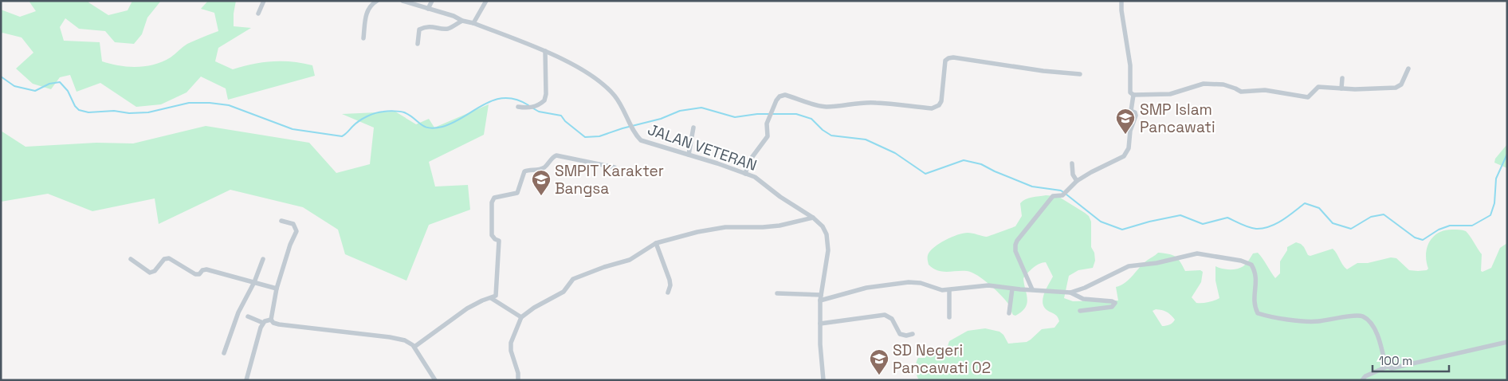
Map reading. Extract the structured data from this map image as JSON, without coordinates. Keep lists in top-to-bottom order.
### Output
{
  "streets": {
    "street": ["JALAN VETERAN"]
  },
  "places": {
    "school or university": ["SMP Islam Pancawati", "SMPIT Karakter Bangsa", "SD Negeri Pancawati 02"]
  },
  "scale_bar": "100 m"
}
